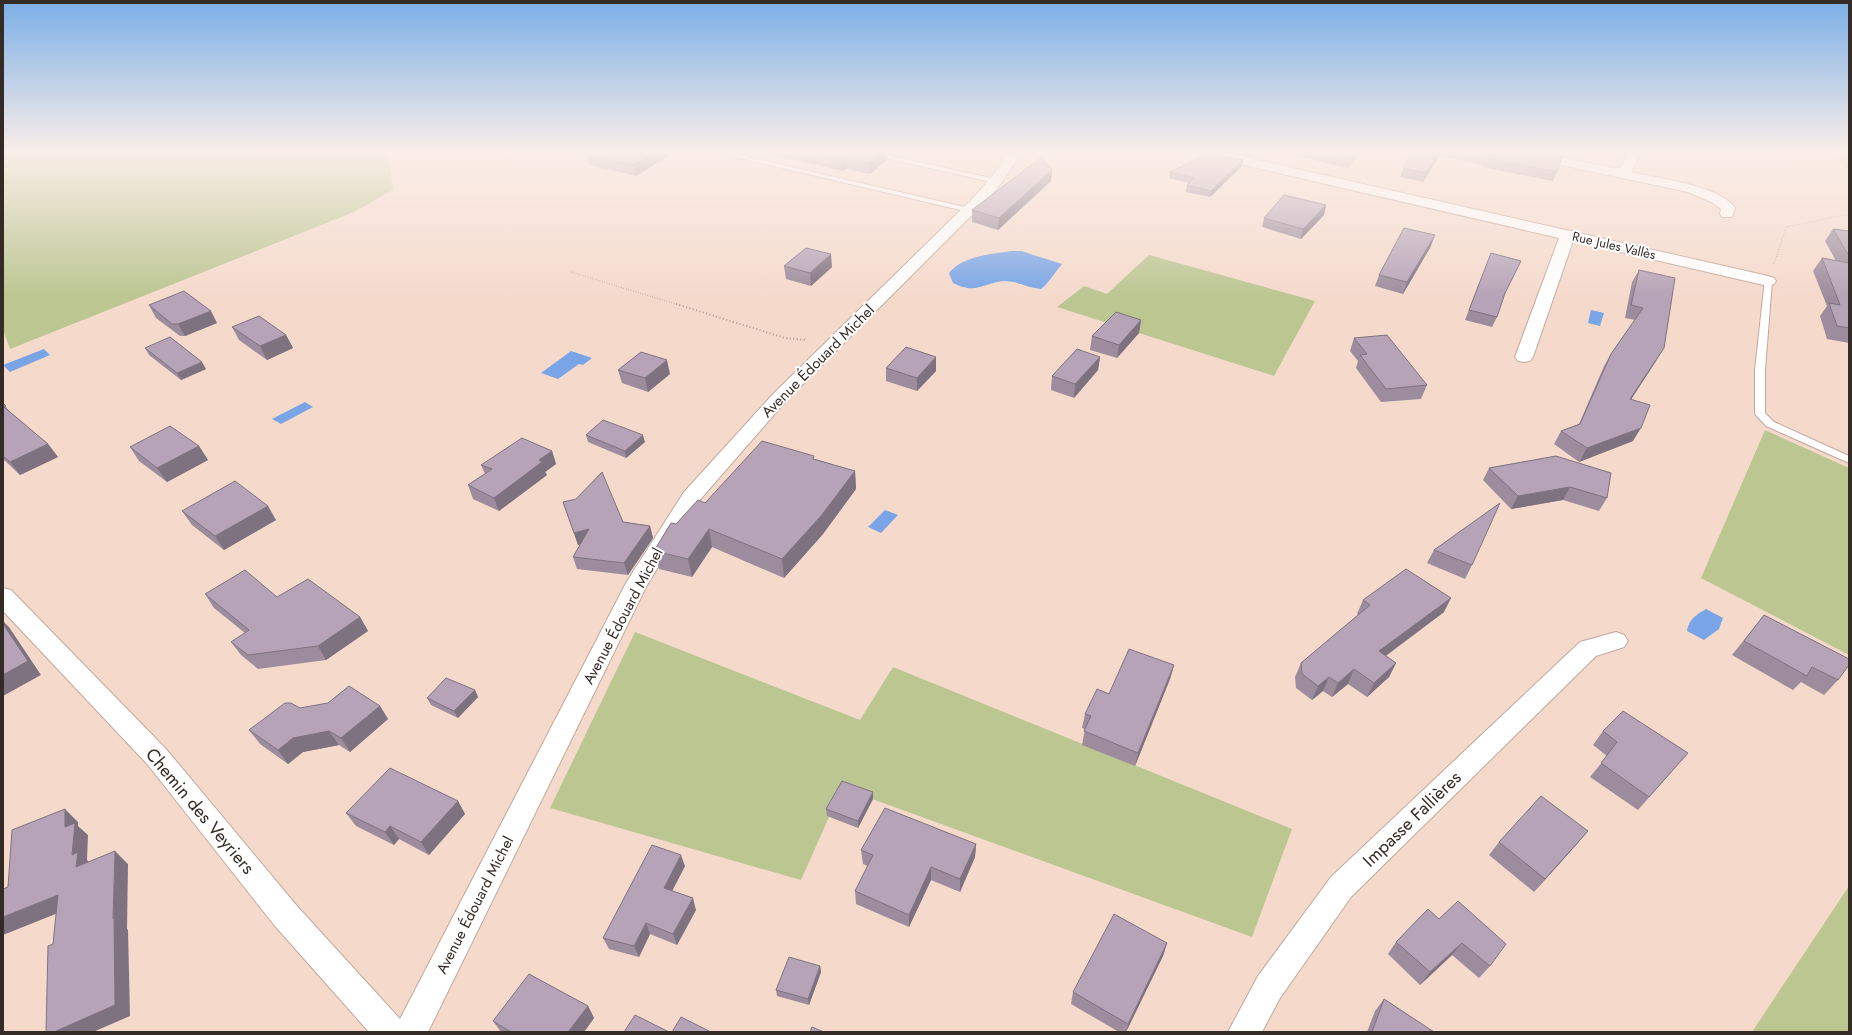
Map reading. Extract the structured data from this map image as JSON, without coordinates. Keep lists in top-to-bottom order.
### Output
{
  "streets": {
    "street": [
      "Rue Jules Vallès",
      "Avenue Édouard Michel",
      "Chemin des Veyriers",
      "Impasse Fallières"
    ]
  }
}
